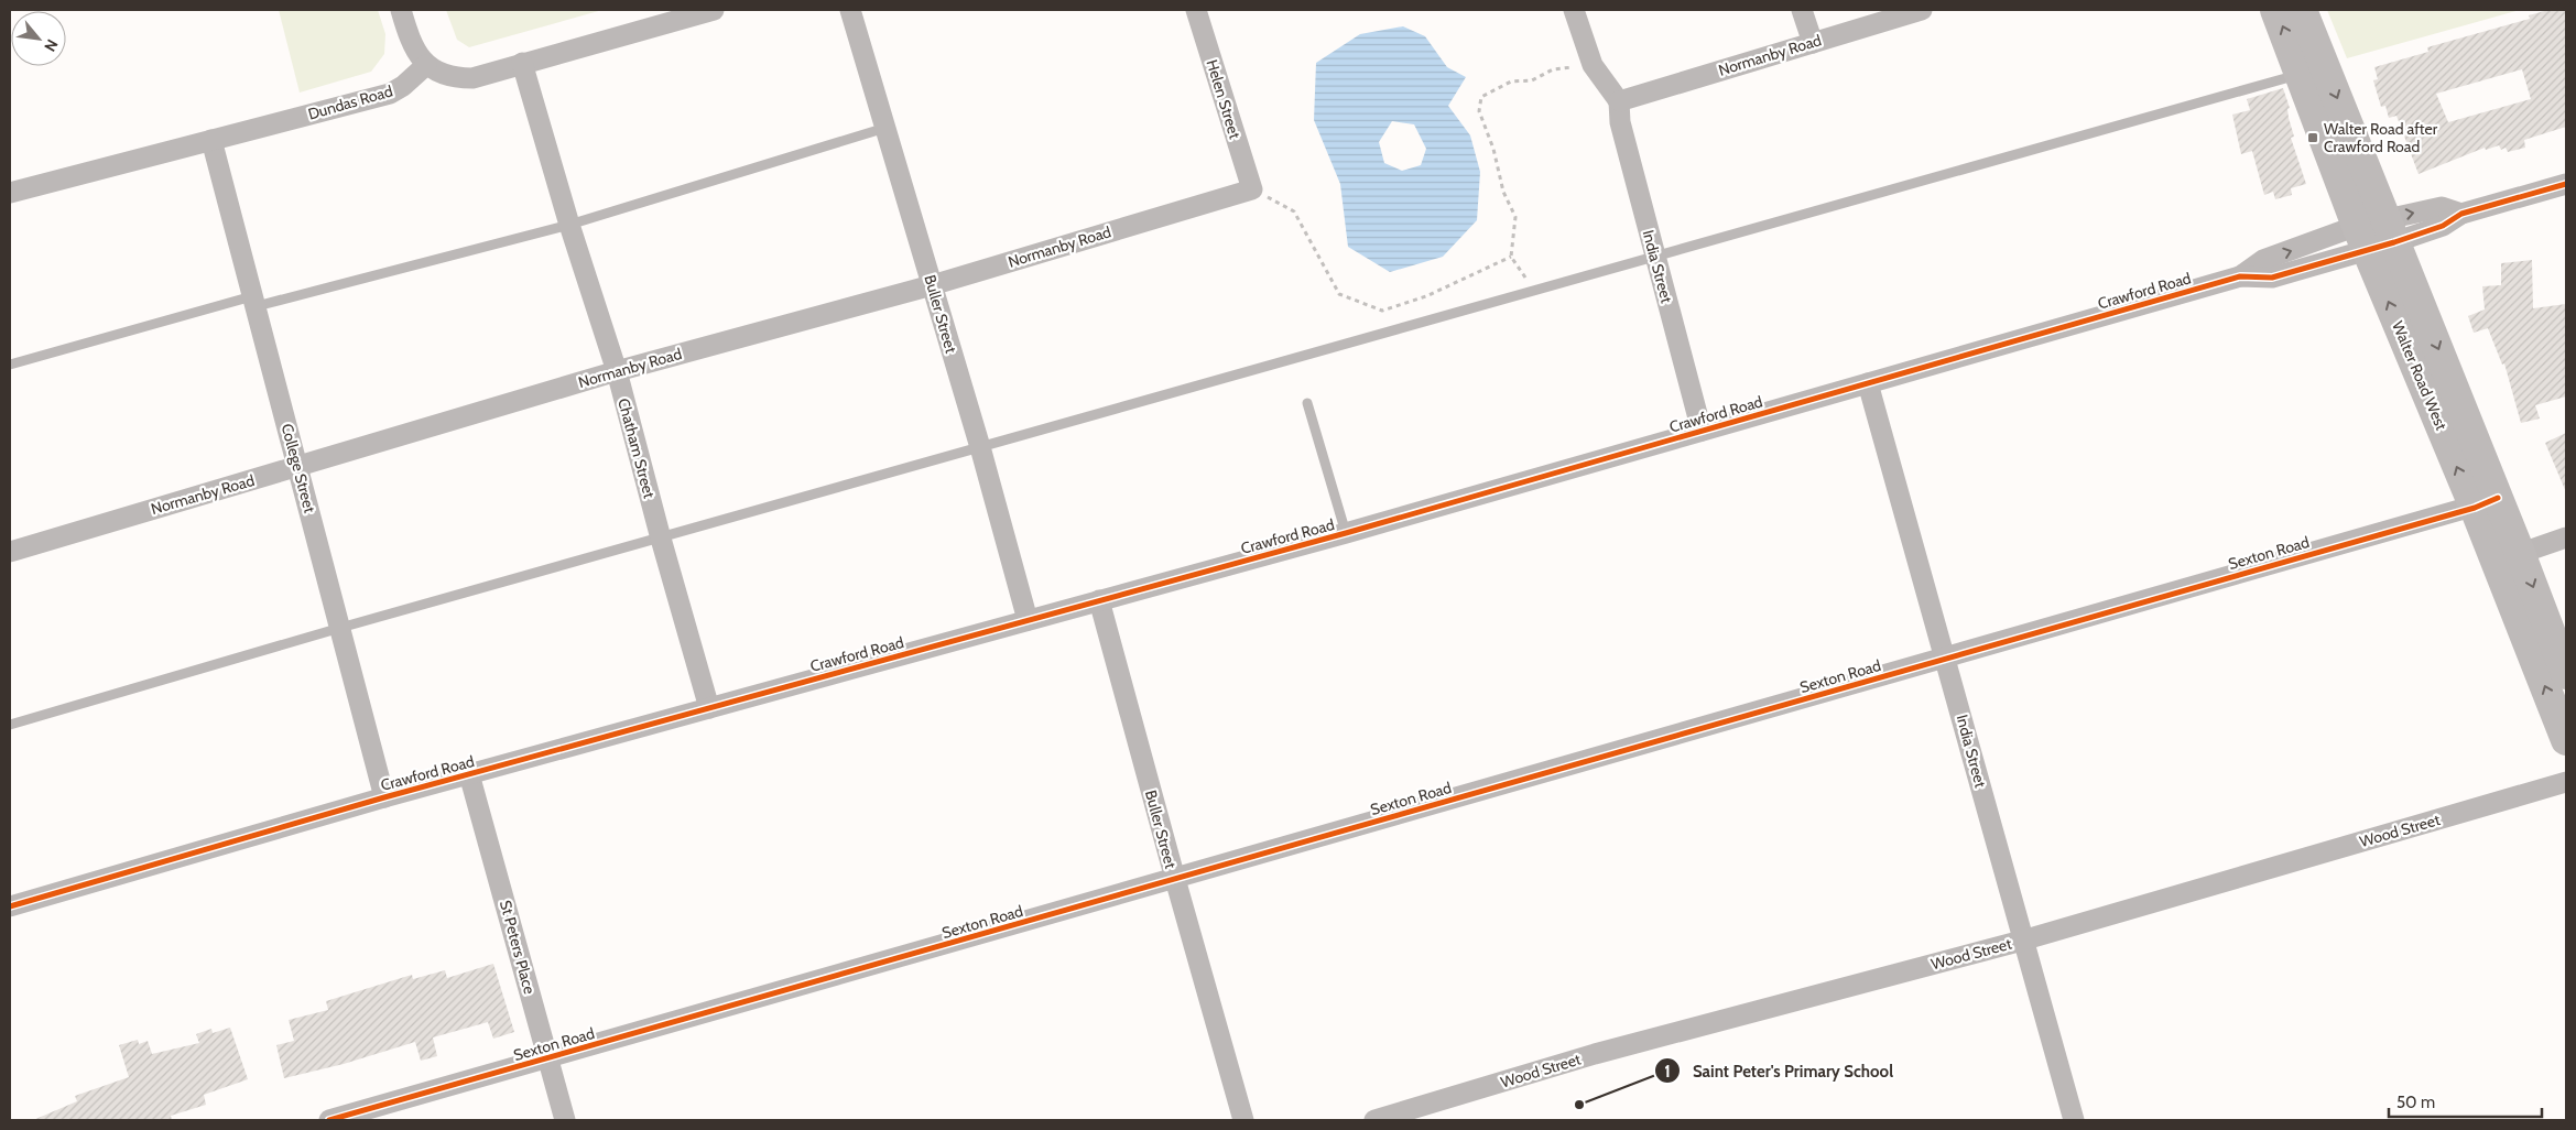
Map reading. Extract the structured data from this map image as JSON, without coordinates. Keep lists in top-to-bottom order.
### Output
{
  "streets": {
    "main road": ["Walter Road West"],
    "street": [
      "Normanby Road",
      "Helen Street",
      "Dundas Road",
      "India Street",
      "Crawford Road",
      "Buller Street",
      "Chatham Street",
      "College Street",
      "Sexton Road",
      "Wood Street",
      "St Peters Place"
    ]
  },
  "crossings": [
    ["Normanby Road", "Helen Street"],
    ["Normanby Road", "India Street"],
    ["Normanby Road", "Buller Street"],
    ["Normanby Road", "Chatham Street"],
    ["Normanby Road", "College Street"],
    ["Dundas Road", "College Street"],
    ["India Street", "Crawford Road"],
    ["India Street", "Sexton Road"],
    ["India Street", "Wood Street"],
    ["Crawford Road", "Buller Street"],
    ["Crawford Road", "Walter Road West"],
    ["Crawford Road", "Chatham Street"],
    ["Crawford Road", "College Street"],
    ["Crawford Road", "St Peters Place"],
    ["Buller Street", "Sexton Road"],
    ["Walter Road West", "Sexton Road"],
    ["Sexton Road", "St Peters Place"]
  ],
  "places": {
    "transit": ["Walter Road after Crawford Road"],
    "other": ["Saint Peter's Primary School"]
  },
  "scale_bar": "50 m",
  "north": "bottom right"
}
